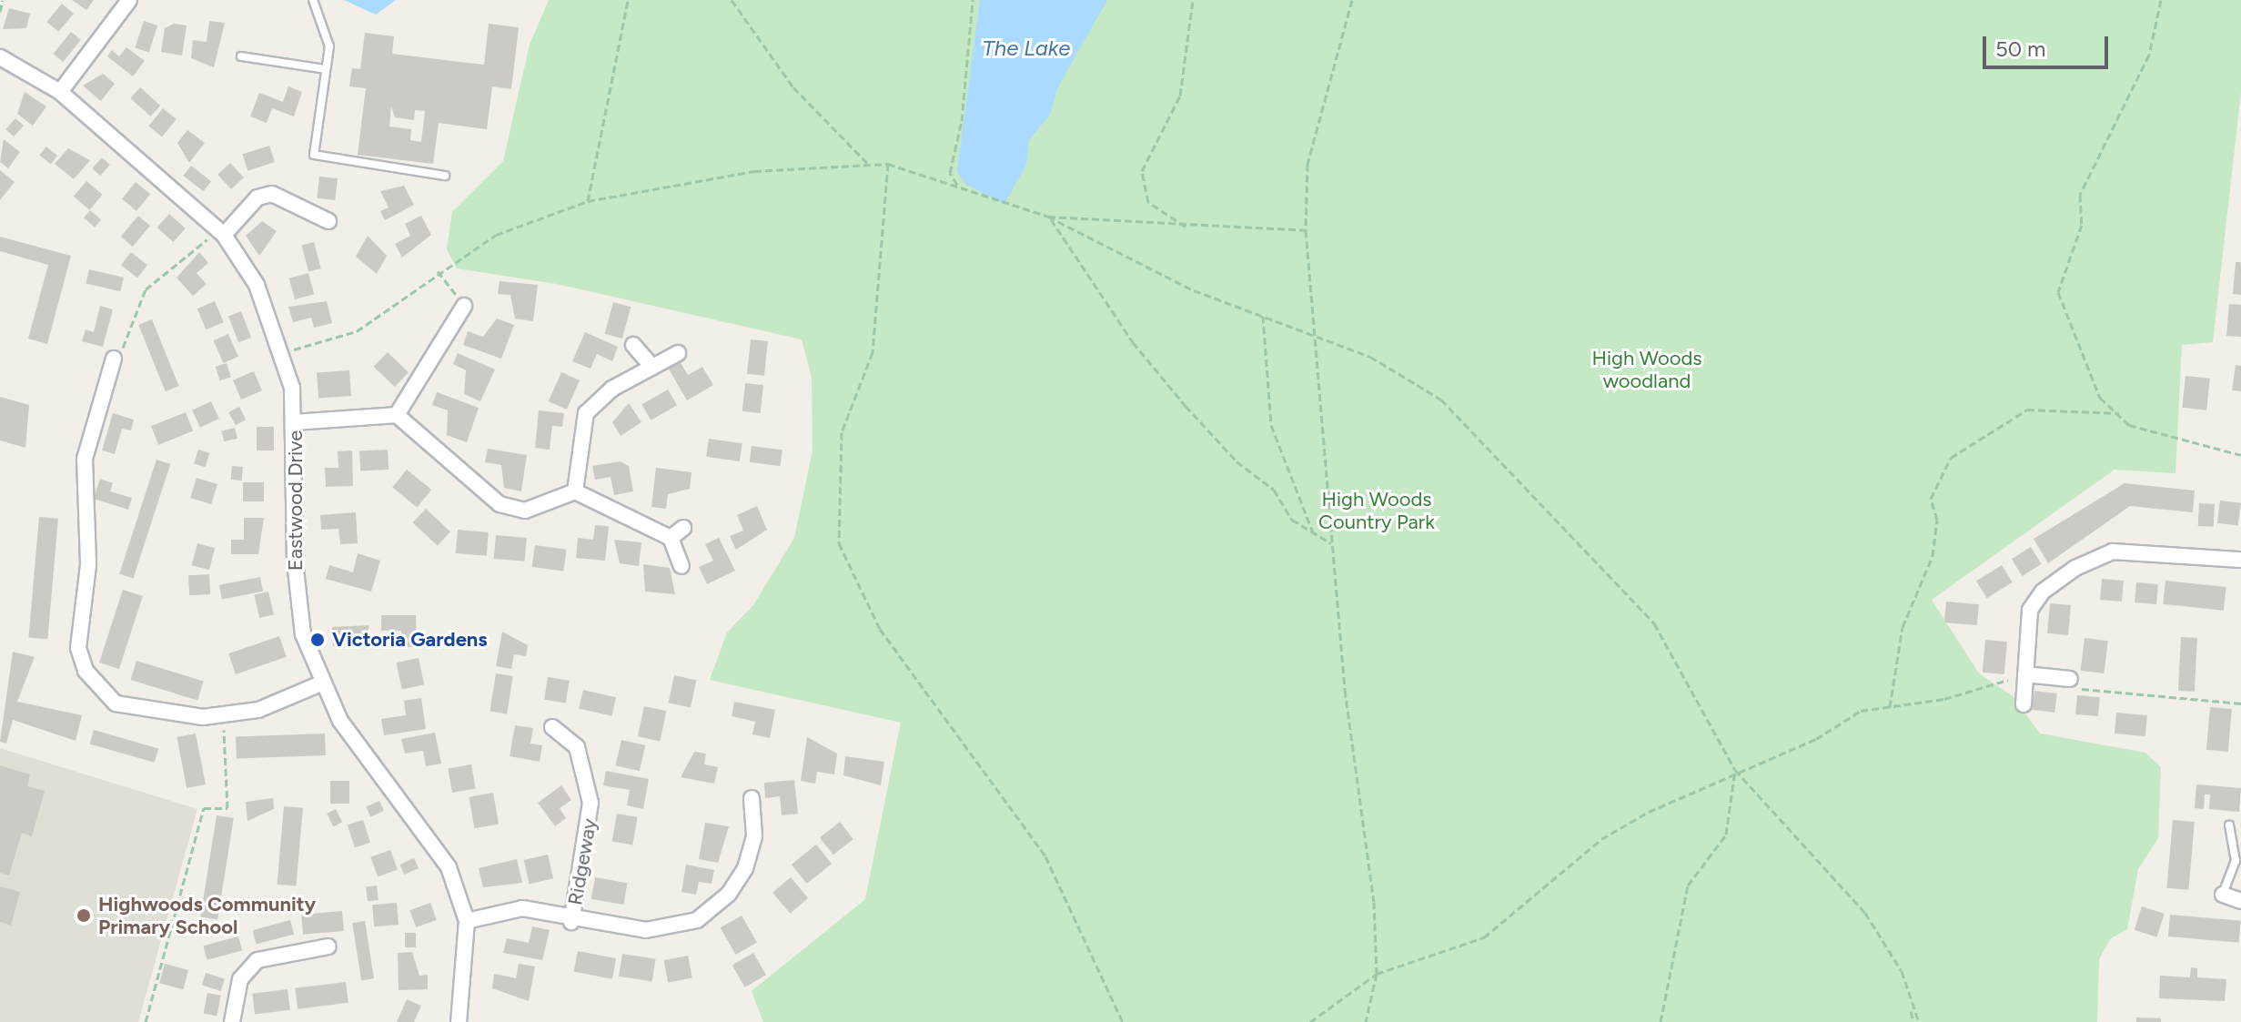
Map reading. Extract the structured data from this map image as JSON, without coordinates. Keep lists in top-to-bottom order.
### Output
{
  "streets": {
    "street": ["Eastwood Drive", "Ridgeway"]
  },
  "water": ["The Lake"],
  "parks": ["High Woods woodland", "High Woods Country Park"],
  "places": ["Victoria Gardens", "Highwoods Community Primary School"],
  "scale_bar": "50 m"
}
